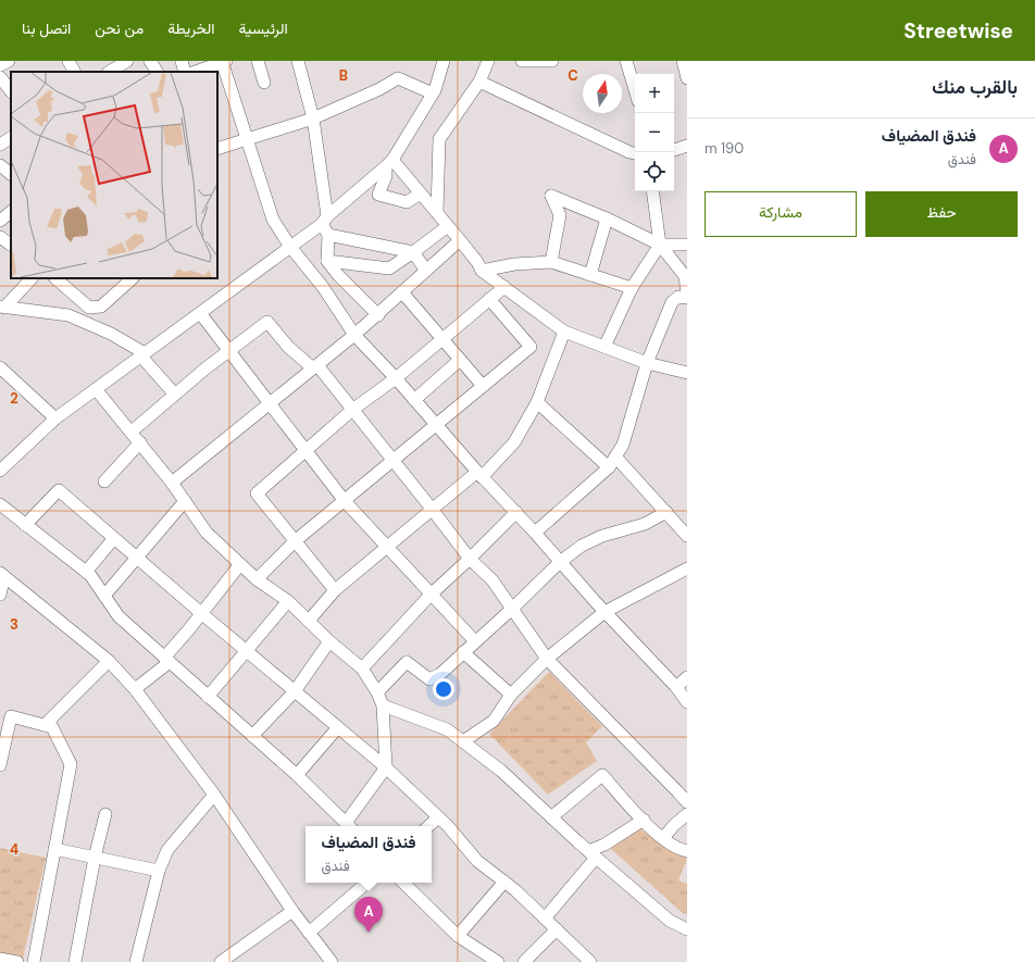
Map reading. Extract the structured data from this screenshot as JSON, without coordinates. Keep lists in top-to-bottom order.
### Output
{
  "north": "top",
  "page": {
    "header": "Streetwise",
    "nav": [
      "الرئيسية",
      "الخريطة",
      "من نحن",
      "اتصل بنا"
    ],
    "heading": "بالقرب منك",
    "map_buttons": ["+", "−"],
    "list": [
      {
        "mark": "A",
        "name": "فندق المضياف",
        "note": "فندق",
        "value": "190 m"
      }
    ],
    "buttons": ["حفظ", "مشاركة"],
    "popup": ["فندق المضياف", "فندق"],
    "pins": "A"
  },
  "grid": {
    "columns": ["B", "C"],
    "rows": ["2", "3", "4"]
  }
}
